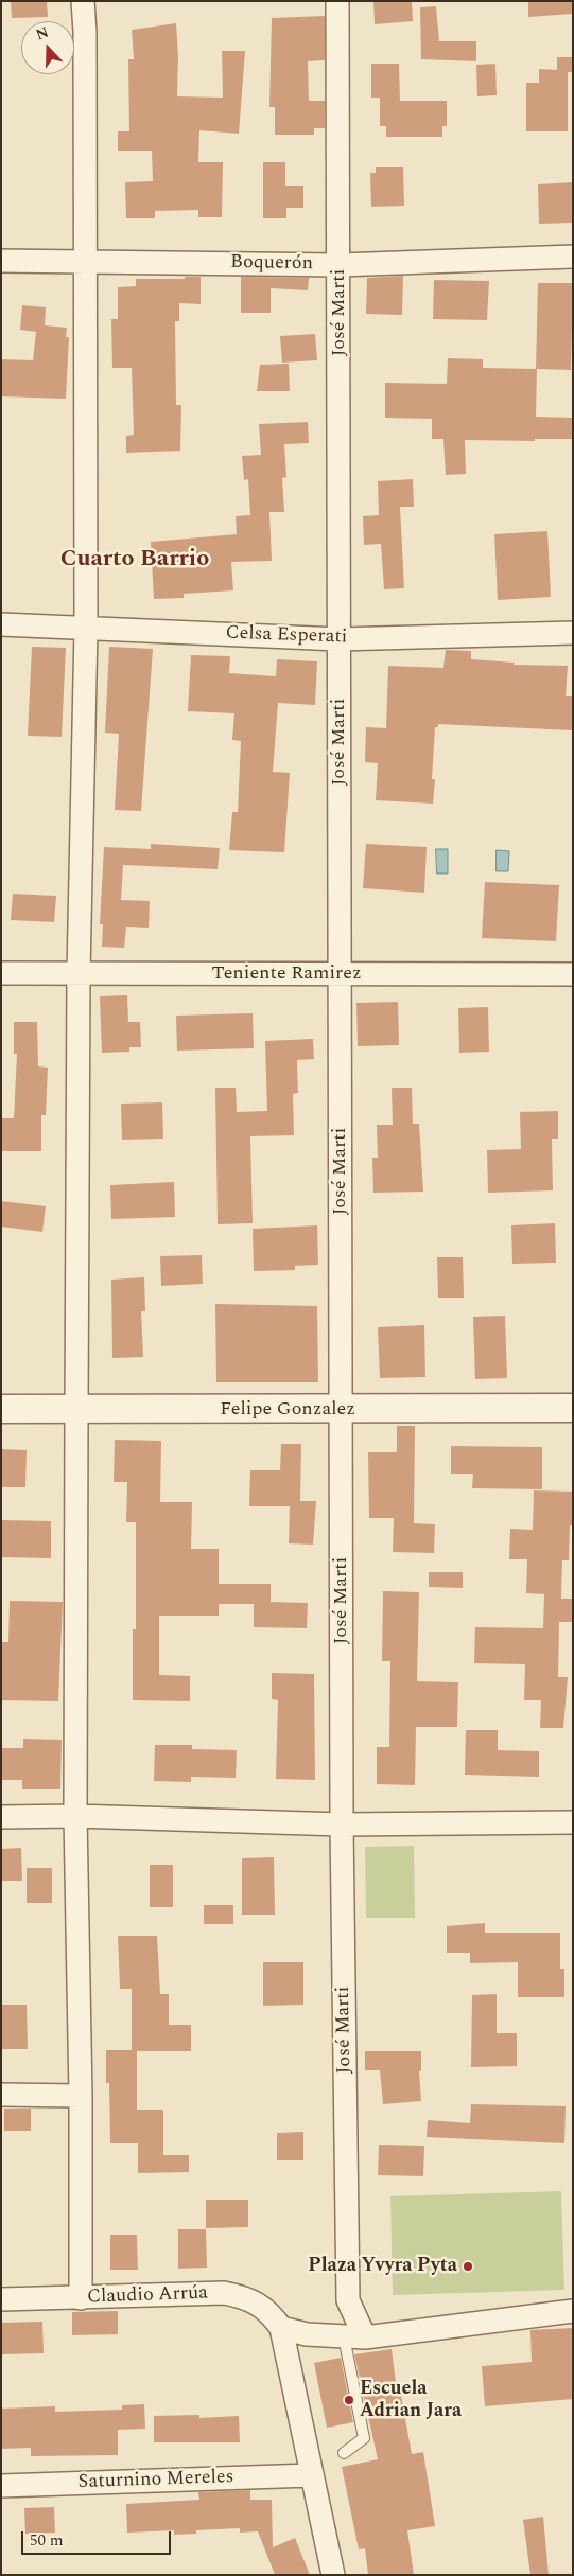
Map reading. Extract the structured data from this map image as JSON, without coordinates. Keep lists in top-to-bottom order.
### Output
{
  "streets": {
    "street": [
      "Boquerón",
      "José Marti",
      "Celsa Esperati",
      "Teniente Ramirez",
      "Felipe Gonzalez",
      "Claudio Arrúa",
      "Saturnino Mereles"
    ]
  },
  "crossings": [
    ["Boquerón", "José Marti"],
    ["José Marti", "Celsa Esperati"],
    ["José Marti", "Teniente Ramirez"],
    ["José Marti", "Felipe Gonzalez"]
  ],
  "districts": ["Cuarto Barrio"],
  "places": ["Plaza Yvyra Pyta", "Escuela Adrian Jara"],
  "scale_bar": "50 m",
  "north": "top"
}
